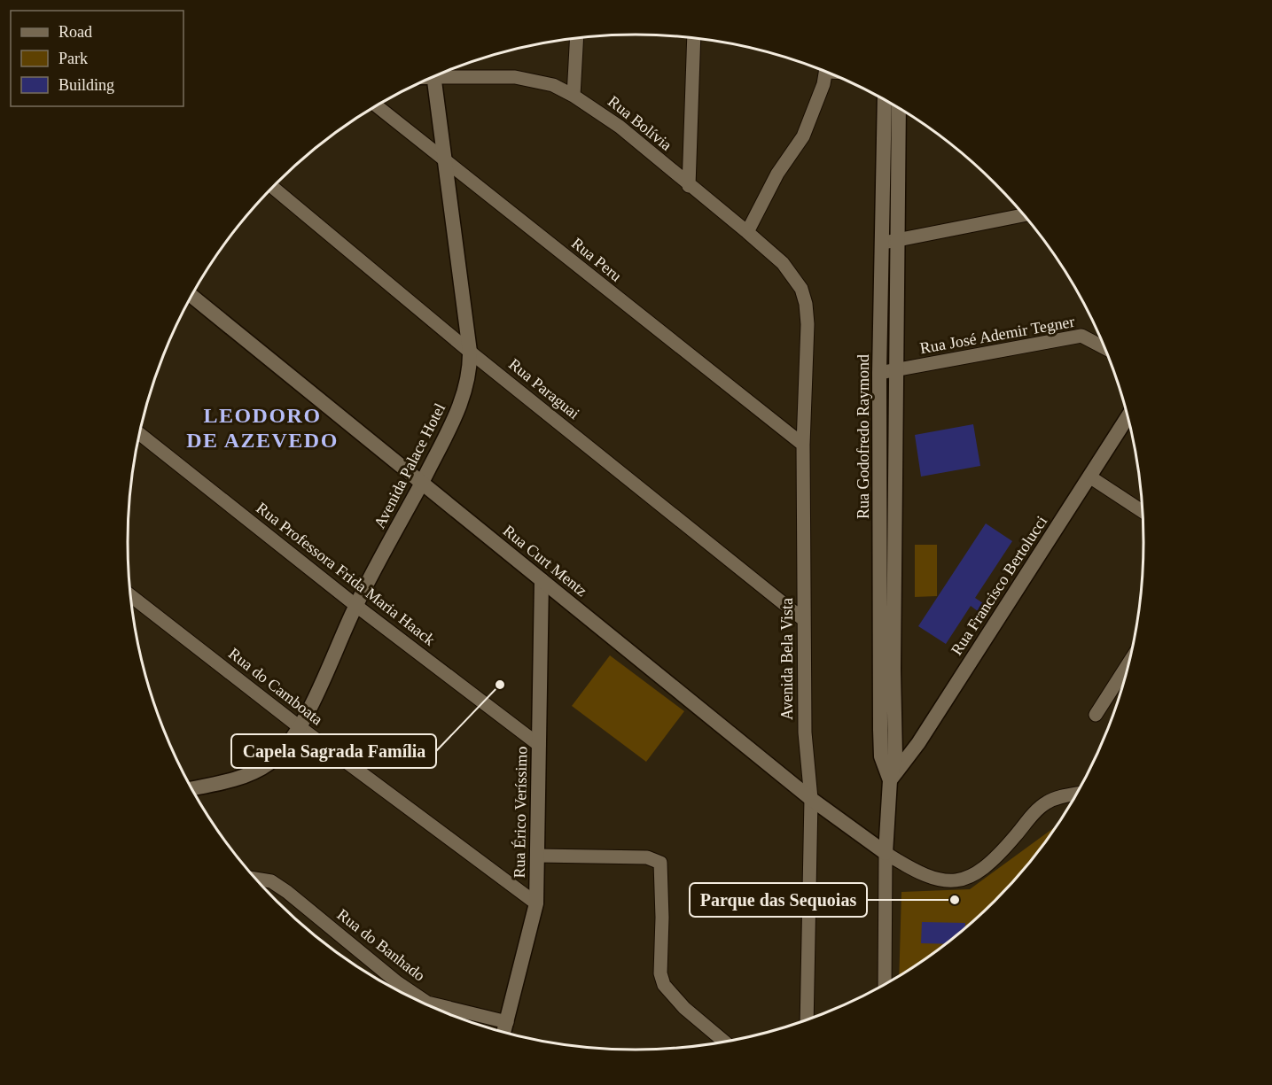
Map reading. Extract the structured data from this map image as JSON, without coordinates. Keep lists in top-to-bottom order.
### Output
{
  "streets": {
    "main road": [
      "Rua Godofredo Raymond",
      "Avenida Palace Hotel",
      "Rua Curt Mentz",
      "Rua Francisco Bertolucci",
      "Rua Érico Veríssimo"
    ],
    "street": [
      "Rua Bolívia",
      "Rua Peru",
      "Rua José Ademir Tegner",
      "Rua Paraguai",
      "Rua Professora Frida Maria Haack",
      "Avenida Bela Vista",
      "Rua do Camboata",
      "Rua do Banhado"
    ]
  },
  "crossings": [
    ["Rua Bolívia", "Avenida Bela Vista"],
    ["Rua Peru", "Avenida Palace Hotel"],
    ["Rua Peru", "Avenida Bela Vista"],
    ["Rua José Ademir Tegner", "Rua Godofredo Raymond"],
    ["Rua Paraguai", "Avenida Palace Hotel"],
    ["Rua Paraguai", "Avenida Bela Vista"],
    ["Rua Godofredo Raymond", "Rua Curt Mentz"],
    ["Rua Godofredo Raymond", "Rua Francisco Bertolucci"],
    ["Avenida Palace Hotel", "Rua Curt Mentz"],
    ["Avenida Palace Hotel", "Rua Professora Frida Maria Haack"],
    ["Avenida Palace Hotel", "Rua do Camboata"],
    ["Rua Curt Mentz", "Avenida Bela Vista"],
    ["Rua Curt Mentz", "Rua Érico Veríssimo"],
    ["Rua Professora Frida Maria Haack", "Rua Érico Veríssimo"],
    ["Rua do Camboata", "Rua Érico Veríssimo"],
    ["Rua Érico Veríssimo", "Rua do Banhado"]
  ],
  "districts": ["LEODORO DE AZEVEDO"],
  "places": ["Capela Sagrada Família", "Parque das Sequoias"],
  "legend": ["Road", "Park", "Building"]
}
